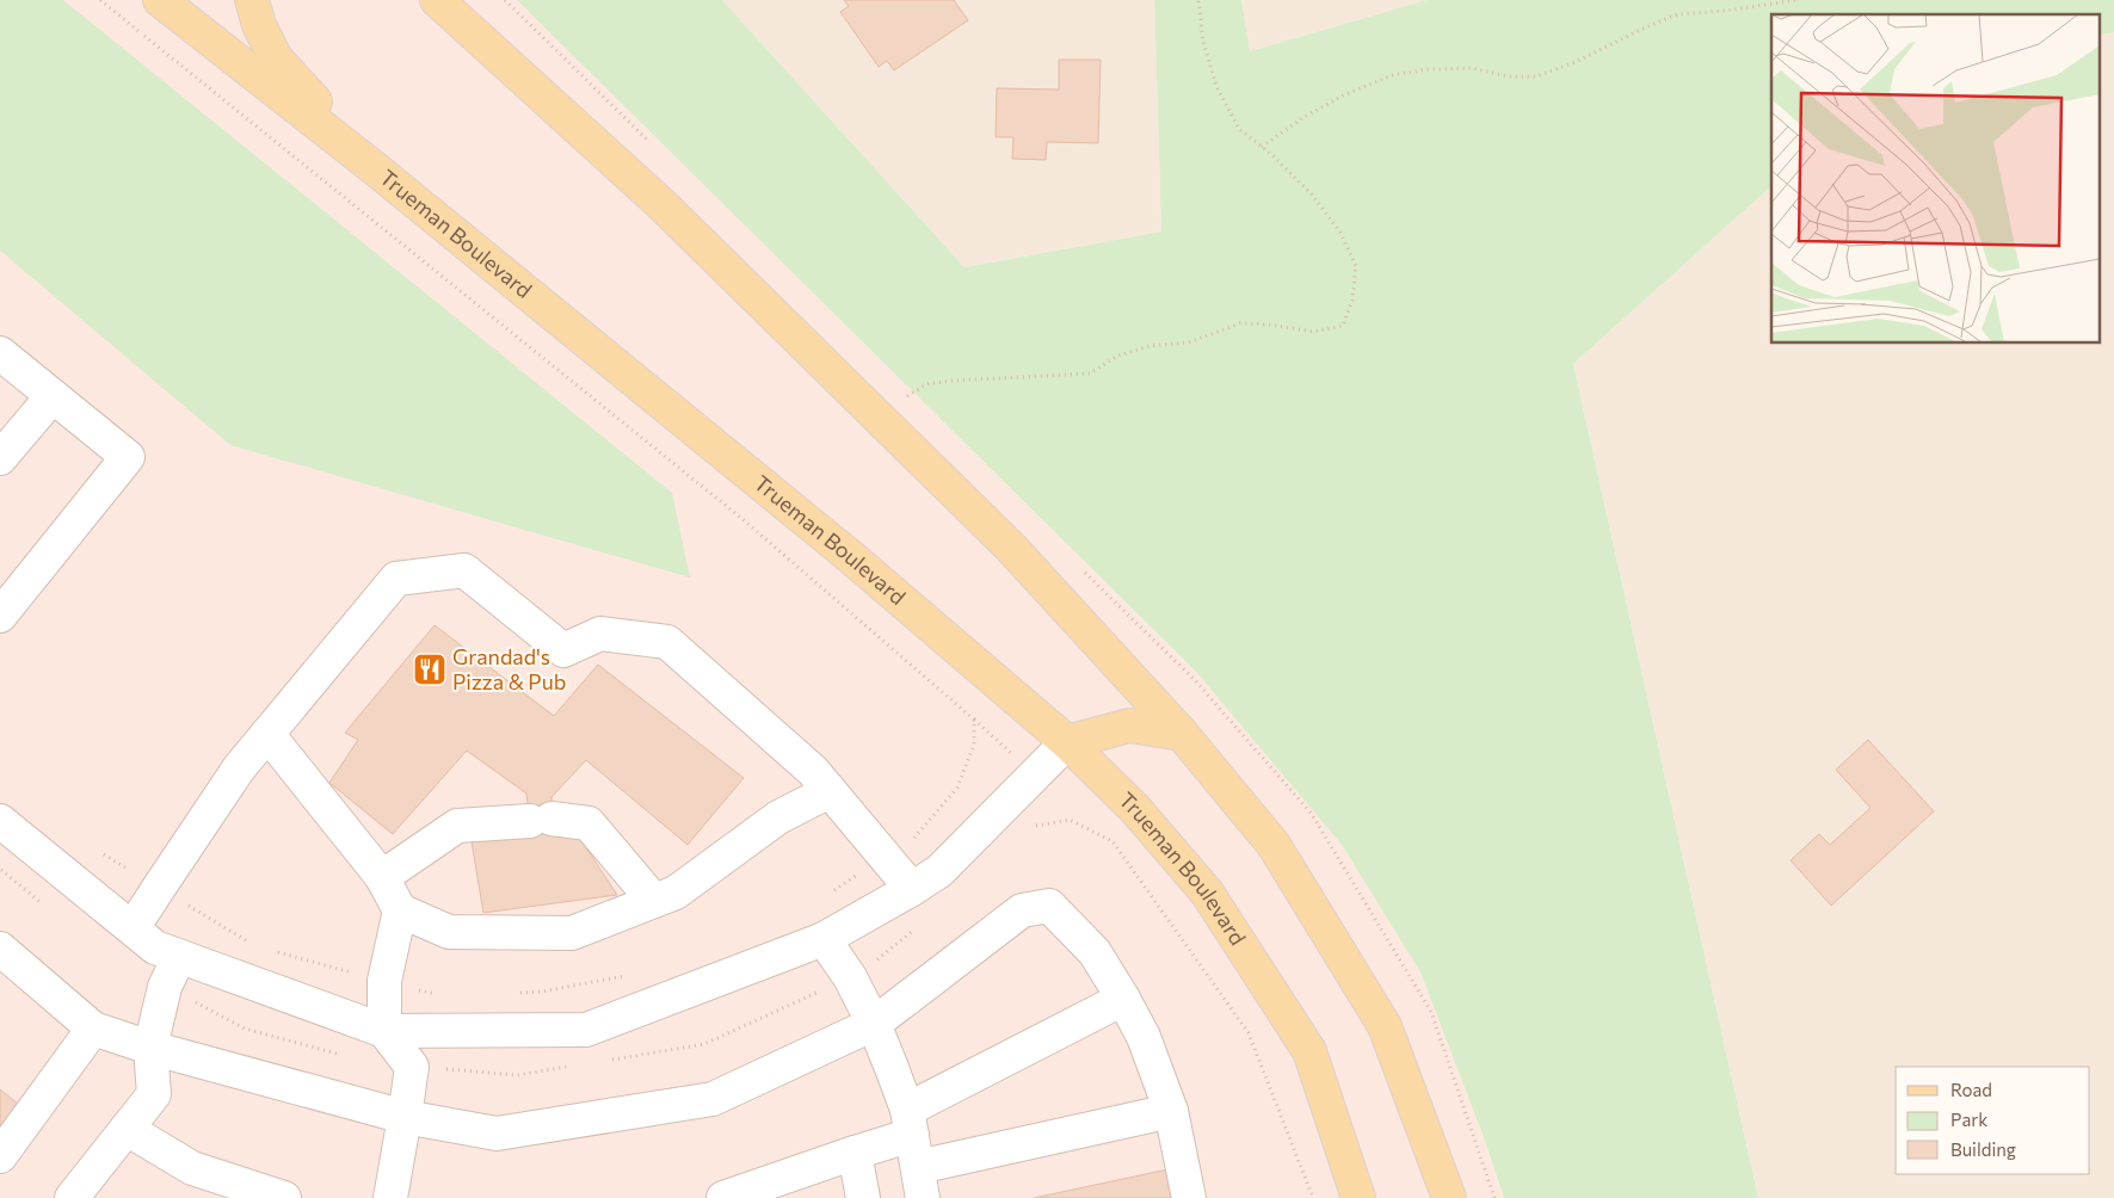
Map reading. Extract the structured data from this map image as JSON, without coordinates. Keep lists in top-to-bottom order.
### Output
{
  "streets": {
    "main road": ["Trueman Boulevard"]
  },
  "places": {
    "restaurant": ["Grandad's Pizza & Pub"]
  },
  "legend": ["Road", "Park", "Building"]
}
